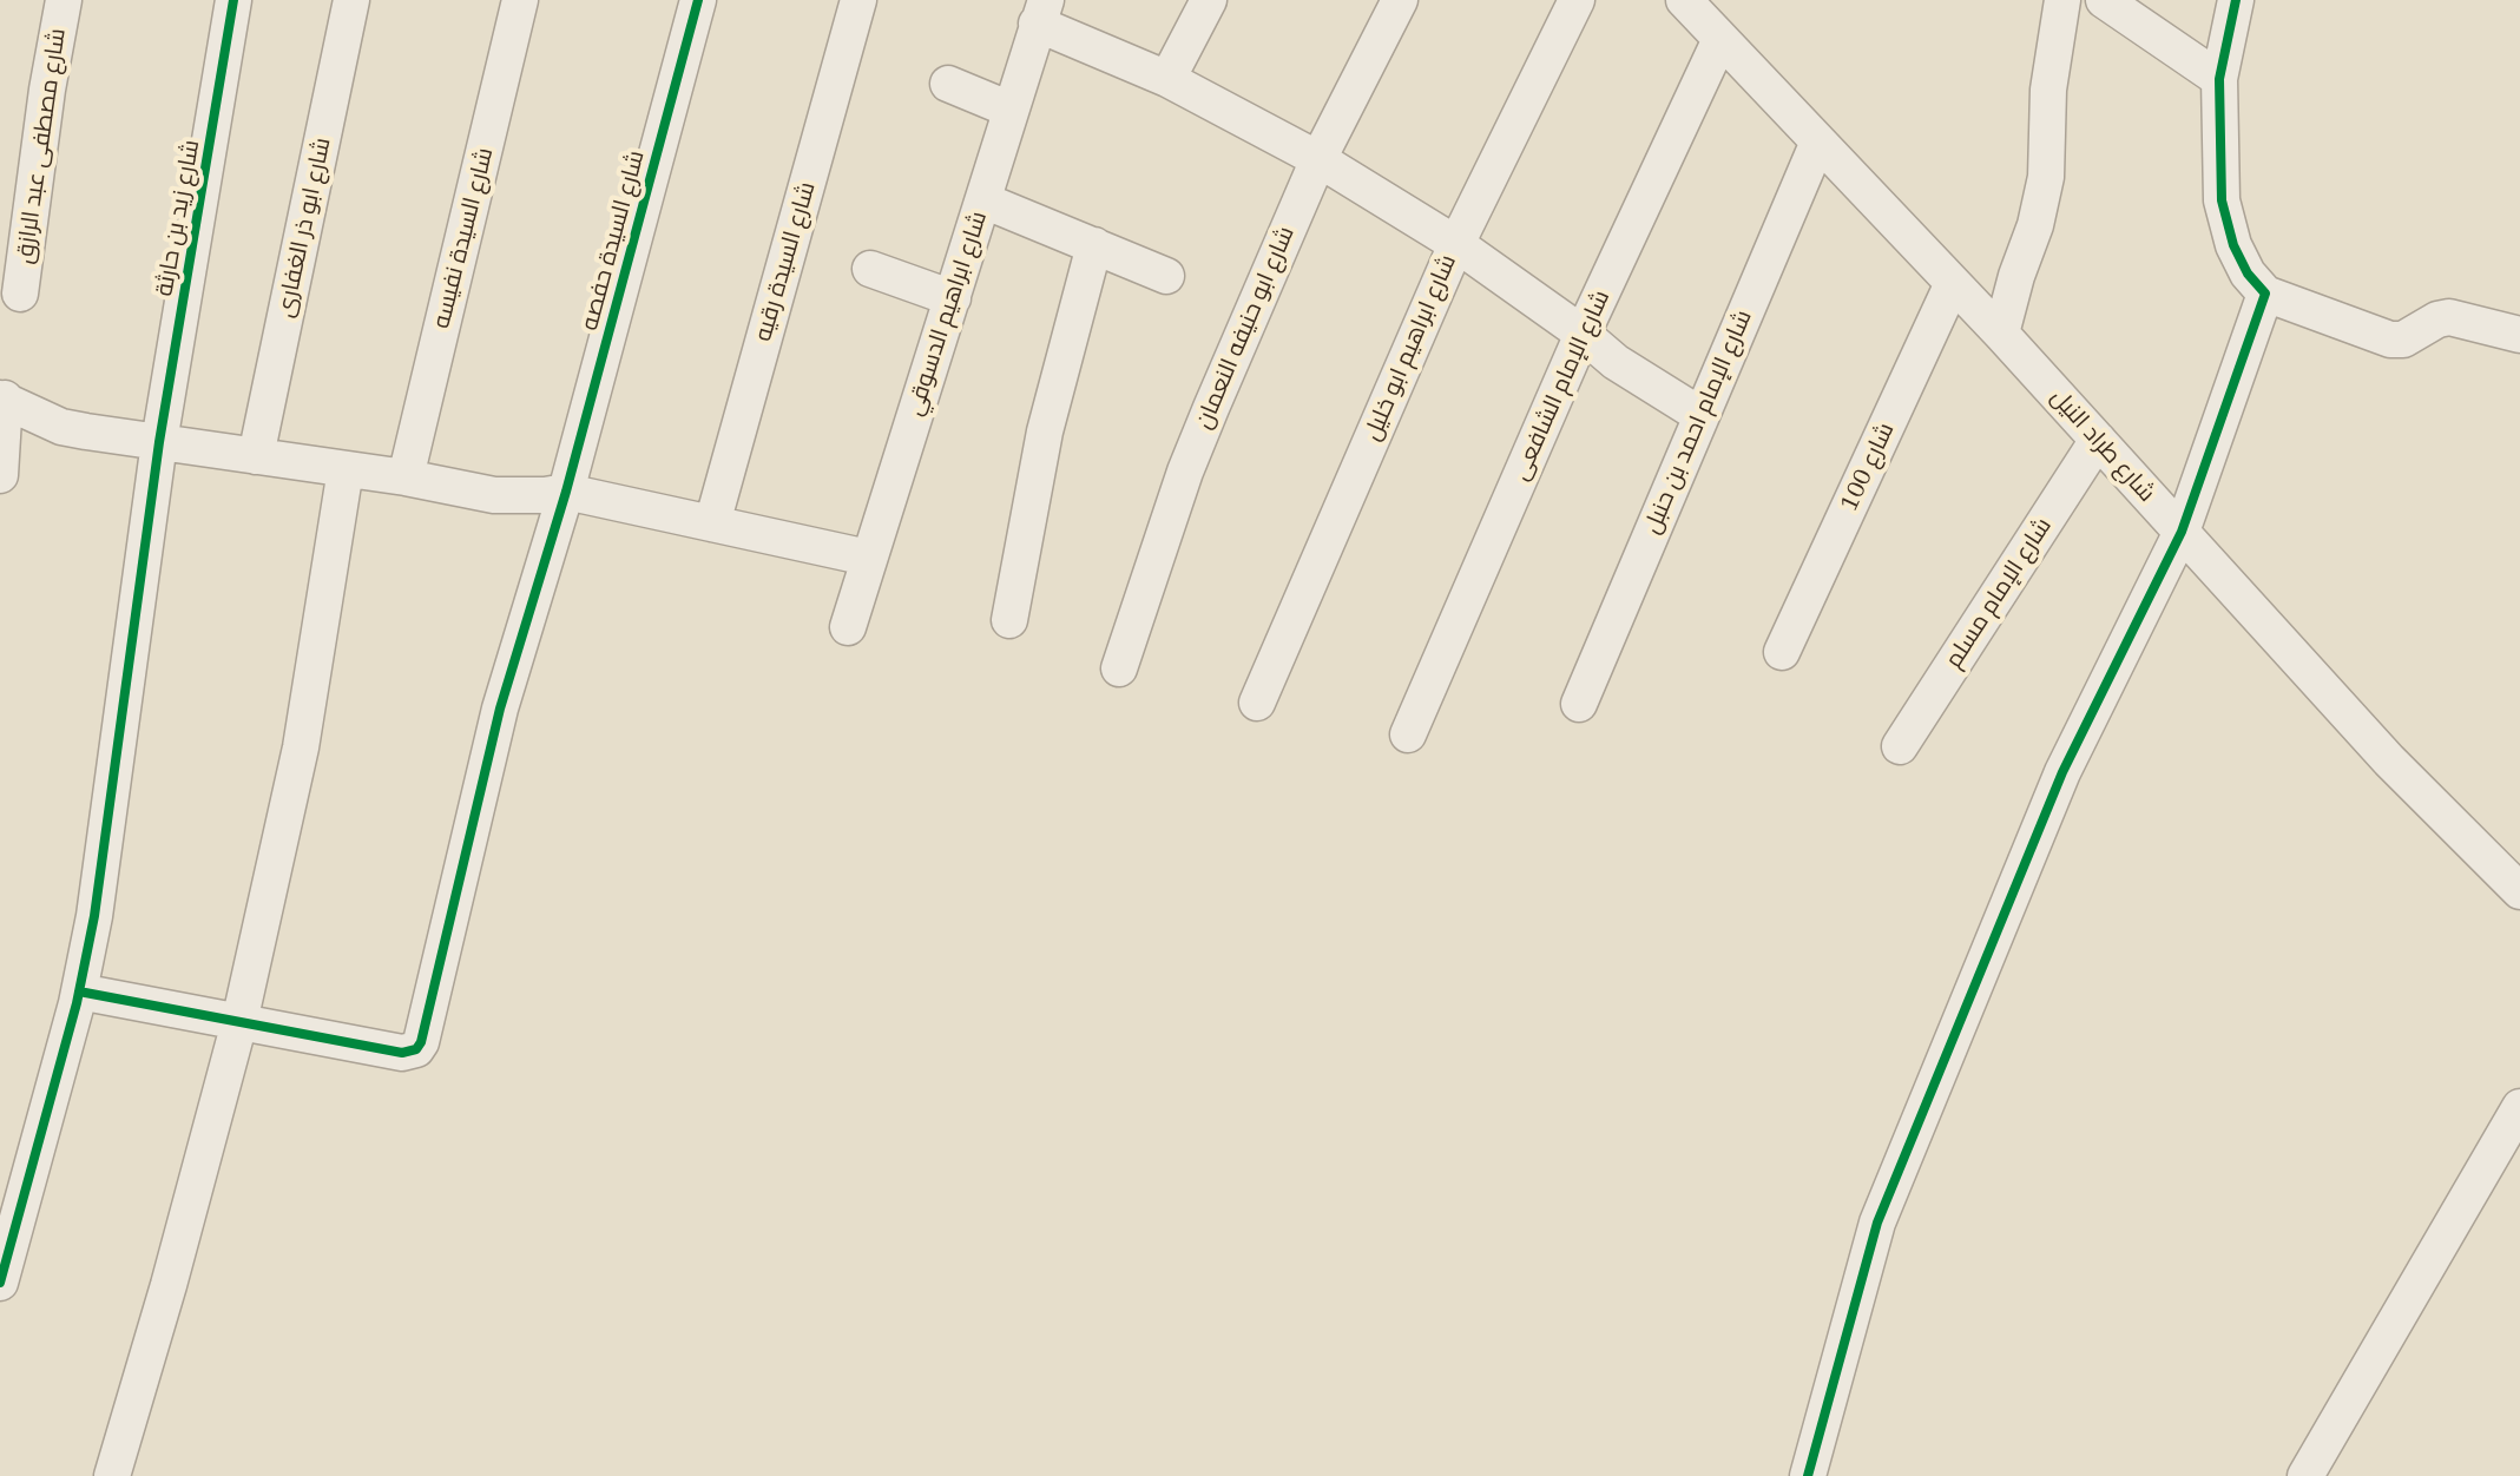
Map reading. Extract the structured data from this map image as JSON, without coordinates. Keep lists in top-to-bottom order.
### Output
{
  "streets": {
    "street": [
      "شارع مصطفى عبد الرازق",
      "شارع زيد بن حارثة",
      "شارع ابو ذر الغفارى",
      "شارع السيدة نفيسه",
      "شارع السيدة حفصه",
      "شارع السيدة رقيه",
      "شارع ابراهيم الدسوقي",
      "شارع ابو حنيفه النعمان",
      "شارع ابراهيم ابو خليل",
      "شارع الإمام الشافعى",
      "شارع الإمام احمد بن حنبل",
      "شارع طراد النيل",
      "شارع 100",
      "شارع الإمام مسلم"
    ]
  },
  "crossings": [
    ["شارع زيد بن حارثة", "شارع السيدة حفصه"],
    ["شارع الإمام الشافعى", "شارع طراد النيل"],
    ["شارع الإمام احمد بن حنبل", "شارع طراد النيل"],
    ["شارع طراد النيل", "شارع 100"],
    ["شارع طراد النيل", "شارع الإمام مسلم"]
  ]
}
